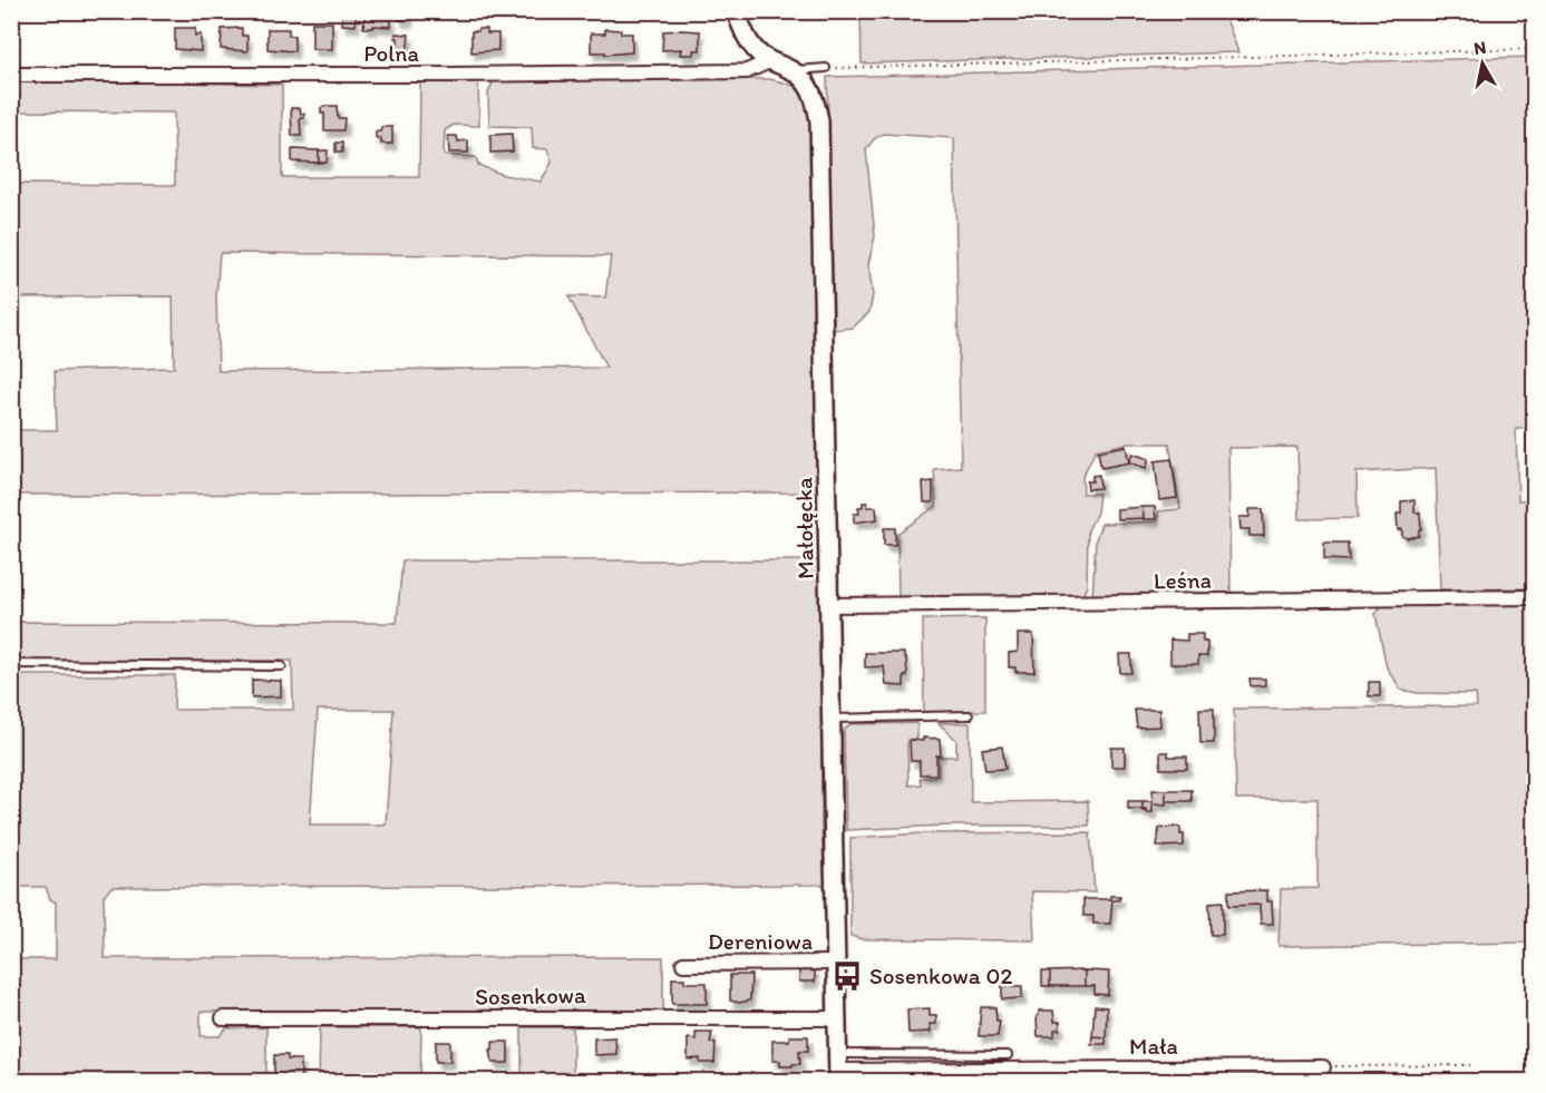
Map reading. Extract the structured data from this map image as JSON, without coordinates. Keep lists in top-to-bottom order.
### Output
{
  "streets": {
    "street": [
      "Polna",
      "Małołęcka",
      "Leśna",
      "Dereniowa",
      "Sosenkowa",
      "Mała"
    ]
  },
  "crossings": [
    ["Małołęcka", "Leśna"],
    ["Małołęcka", "Dereniowa"],
    ["Małołęcka", "Sosenkowa"],
    ["Małołęcka", "Mała"]
  ],
  "places": {
    "bus stop": ["Sosenkowa 02"]
  },
  "north": "top"
}
